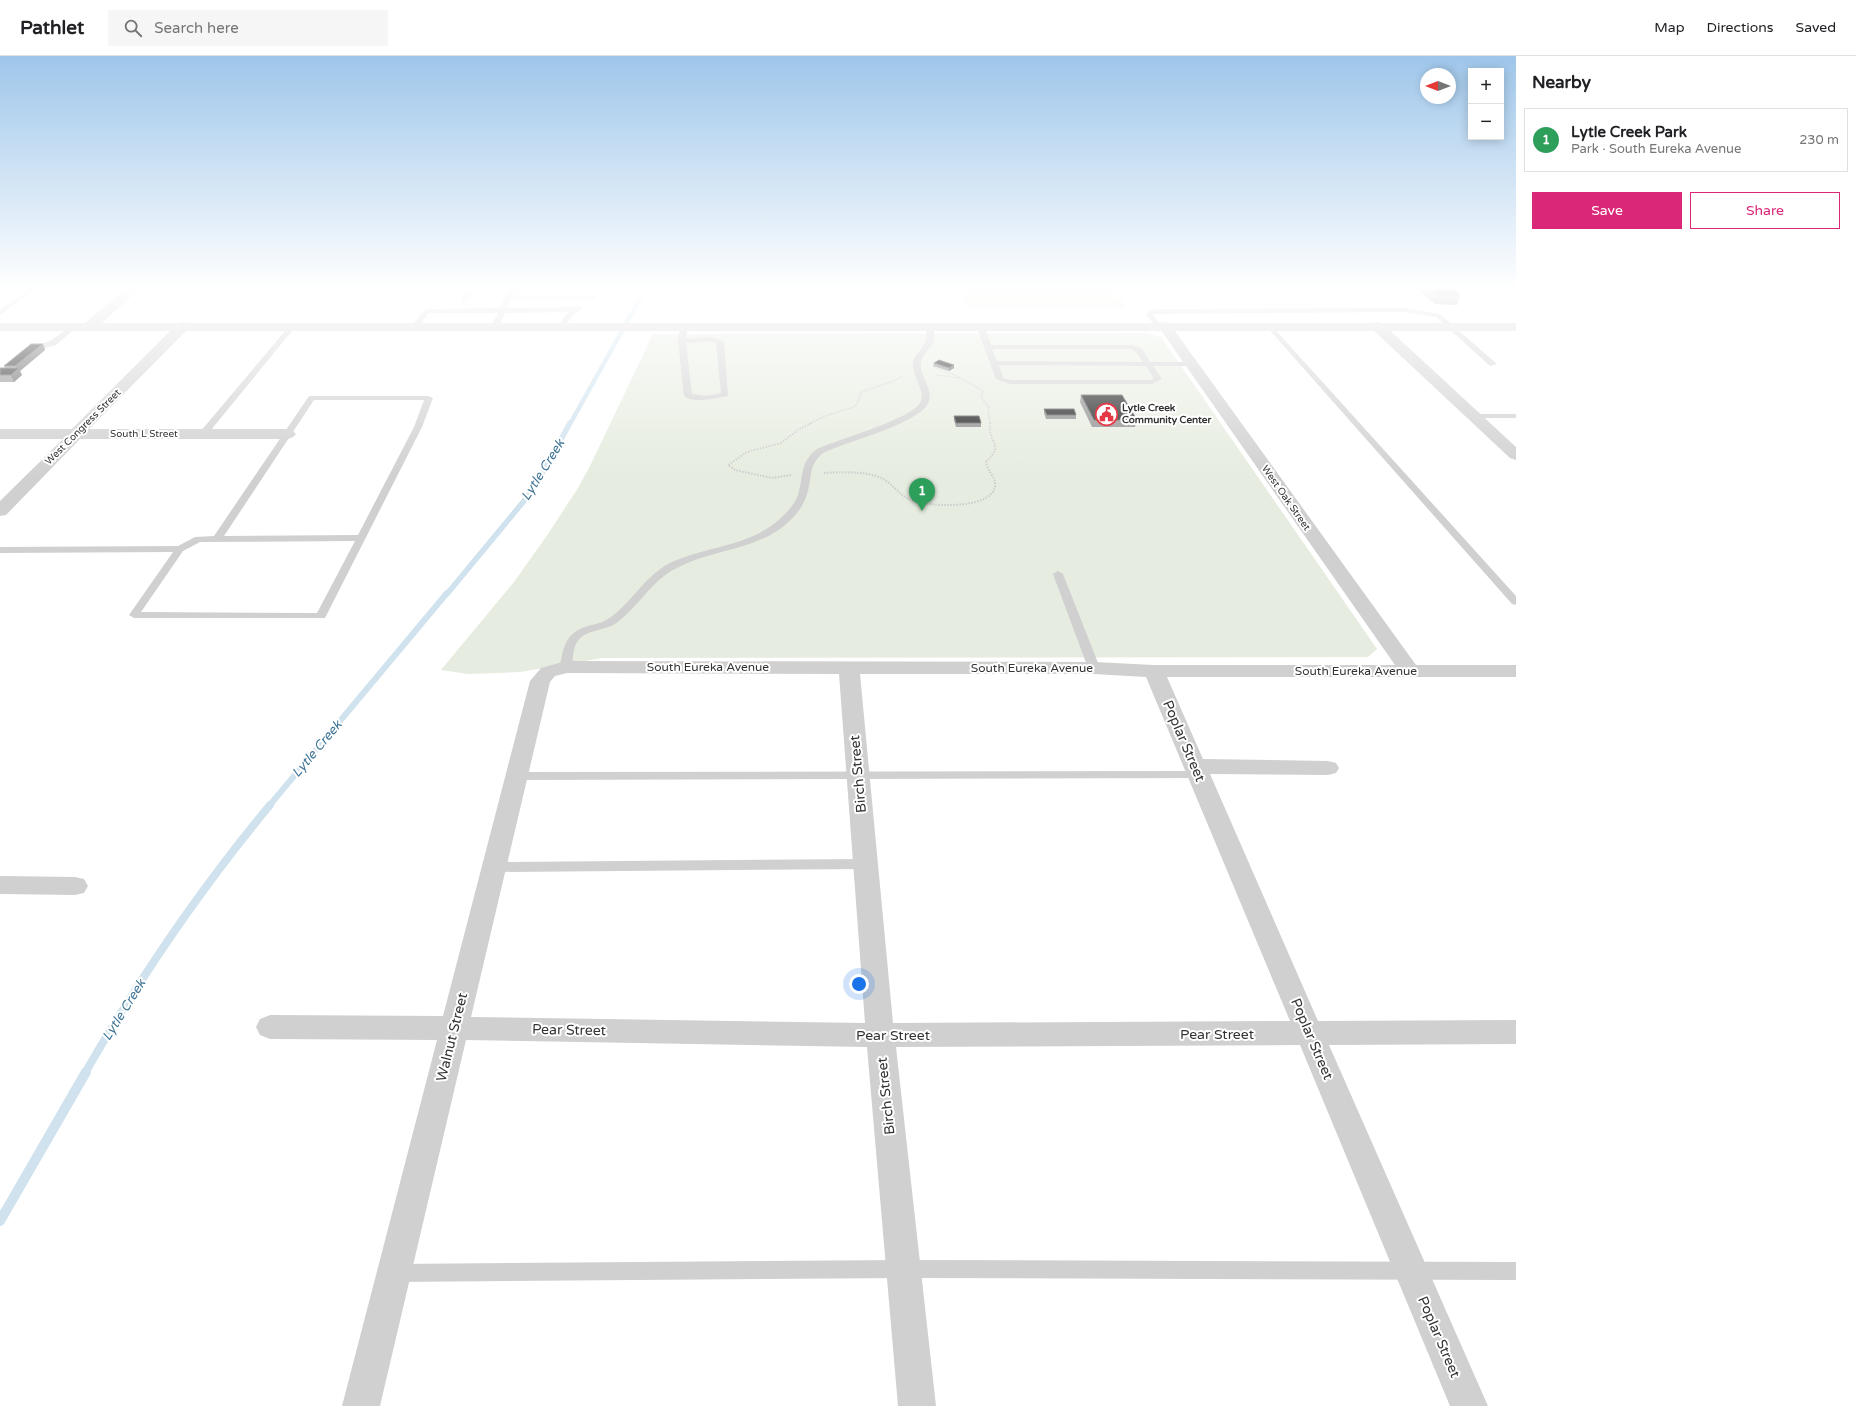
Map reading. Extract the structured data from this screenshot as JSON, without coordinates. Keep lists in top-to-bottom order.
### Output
{
  "streets": {
    "street": [
      "West Congress Street",
      "South L Street",
      "West Oak Street",
      "South Eureka Avenue",
      "Poplar Street",
      "Birch Street",
      "Pear Street",
      "Walnut Street"
    ]
  },
  "crossings": [
    ["West Congress Street", "South L Street"],
    ["West Oak Street", "South Eureka Avenue"],
    ["South Eureka Avenue", "Poplar Street"],
    ["South Eureka Avenue", "Birch Street"],
    ["South Eureka Avenue", "Walnut Street"],
    ["Poplar Street", "Pear Street"],
    ["Birch Street", "Pear Street"],
    ["Pear Street", "Walnut Street"]
  ],
  "water": ["Lytle Creek"],
  "places": {
    "public building": ["Lytle Creek Community Center"]
  },
  "north": "left",
  "page": {
    "header": "Pathlet",
    "search": "Search here",
    "nav": ["Map", "Directions", "Saved"],
    "heading": "Nearby",
    "map_buttons": ["+", "−"],
    "list": [
      {
        "mark": "1",
        "name": "Lytle Creek Park",
        "note": "Park · South Eureka Avenue",
        "value": "230 m"
      }
    ],
    "buttons": ["Save", "Share"],
    "pins": "1"
  }
}
